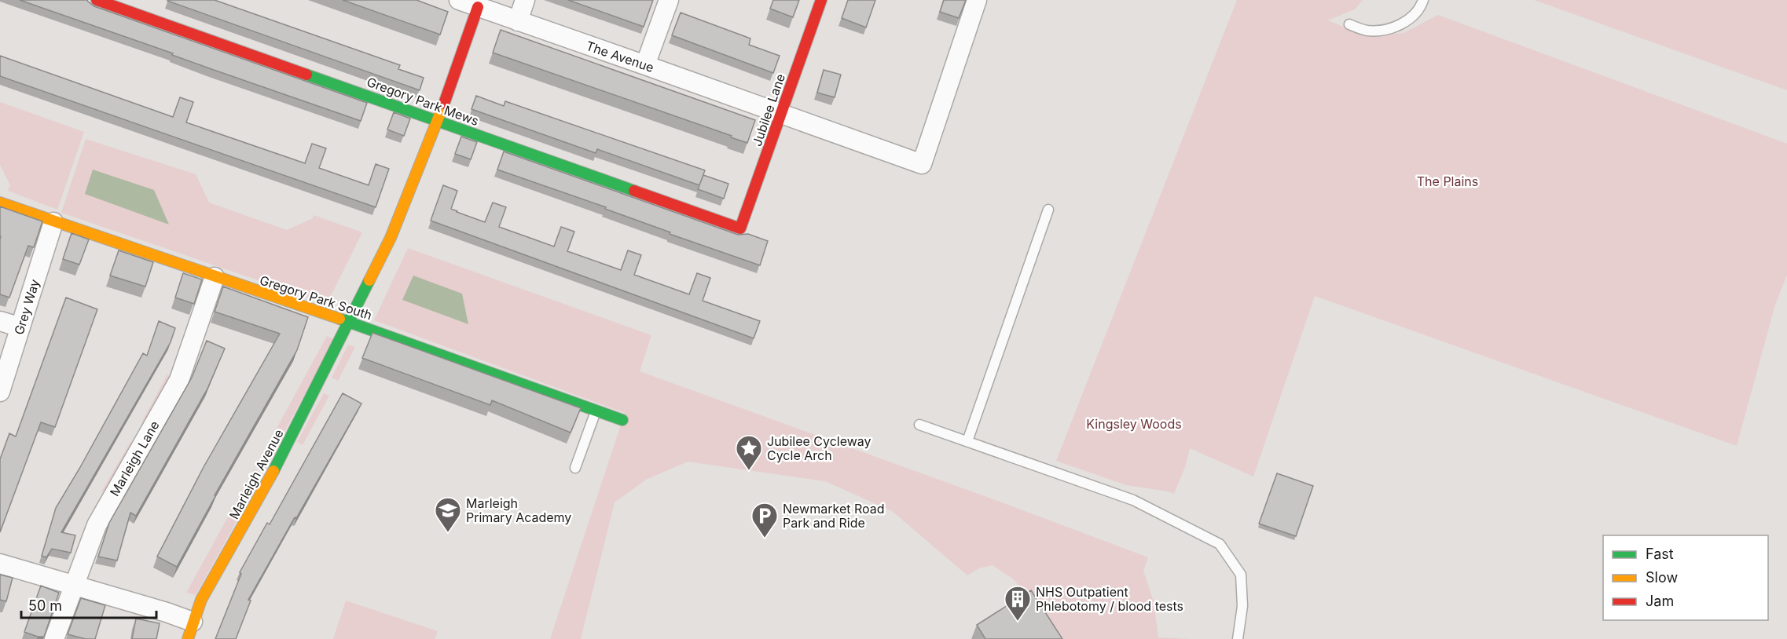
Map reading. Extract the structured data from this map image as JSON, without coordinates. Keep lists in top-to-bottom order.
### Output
{
  "streets": {
    "street": [
      "The Avenue",
      "Gregory Park Mews",
      "Jubilee Lane",
      "Gregory Park South",
      "Grey Way",
      "Marleigh Lane",
      "Marleigh Avenue"
    ]
  },
  "crossings": [
    ["The Avenue", "Jubilee Lane"],
    ["The Avenue", "Marleigh Avenue"],
    ["Gregory Park Mews", "Jubilee Lane"],
    ["Gregory Park Mews", "Marleigh Avenue"],
    ["Gregory Park South", "Grey Way"],
    ["Gregory Park South", "Marleigh Lane"],
    ["Gregory Park South", "Marleigh Avenue"]
  ],
  "parks": ["The Plains", "Kingsley Woods"],
  "places": {
    "place": ["Jubilee Cycleway Cycle Arch"],
    "school or university": ["Marleigh Primary Academy"],
    "parking": ["Newmarket Road Park and Ride"],
    "building": ["NHS Outpatient Phlebotomy / blood tests"]
  },
  "legend": ["Fast", "Slow", "Jam"],
  "scale_bar": "50 m"
}
